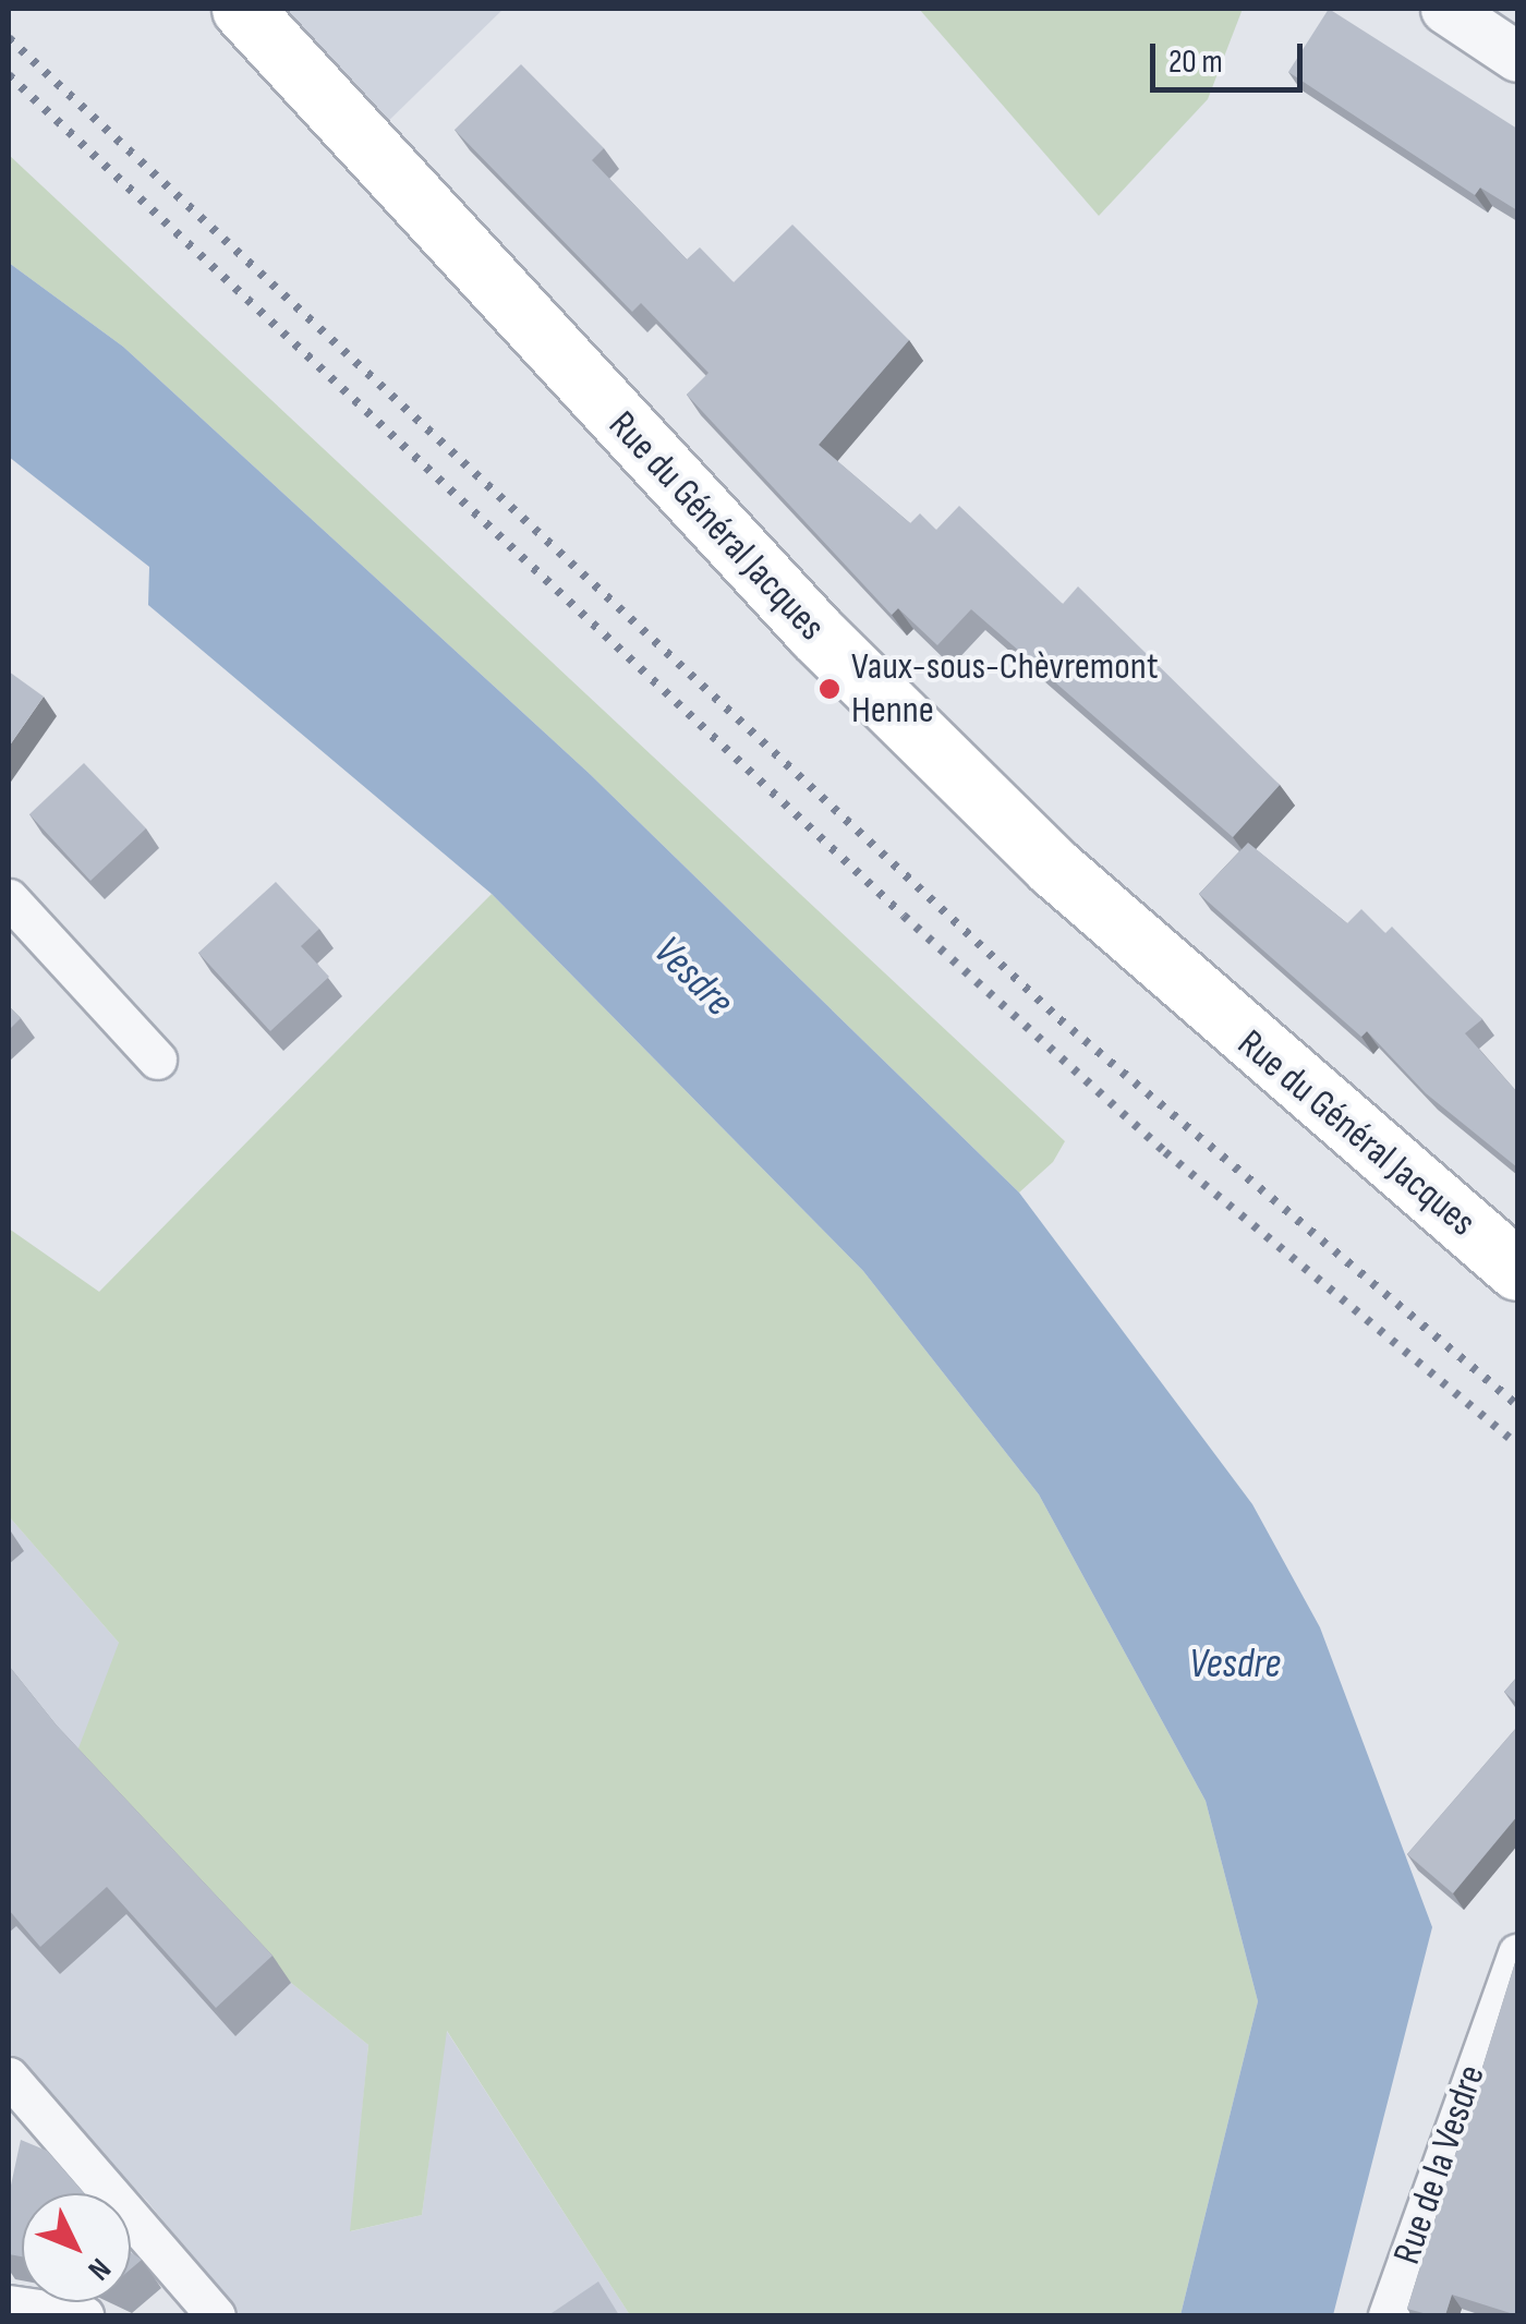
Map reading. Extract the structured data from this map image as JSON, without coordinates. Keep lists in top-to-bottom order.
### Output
{
  "streets": {
    "main road": ["Rue du Général Jacques"],
    "street": ["Rue de la Vesdre"]
  },
  "water": ["Vesdre"],
  "places": ["Vaux-sous-Chèvremont Henne"],
  "scale_bar": "20 m",
  "north": "bottom right"
}
